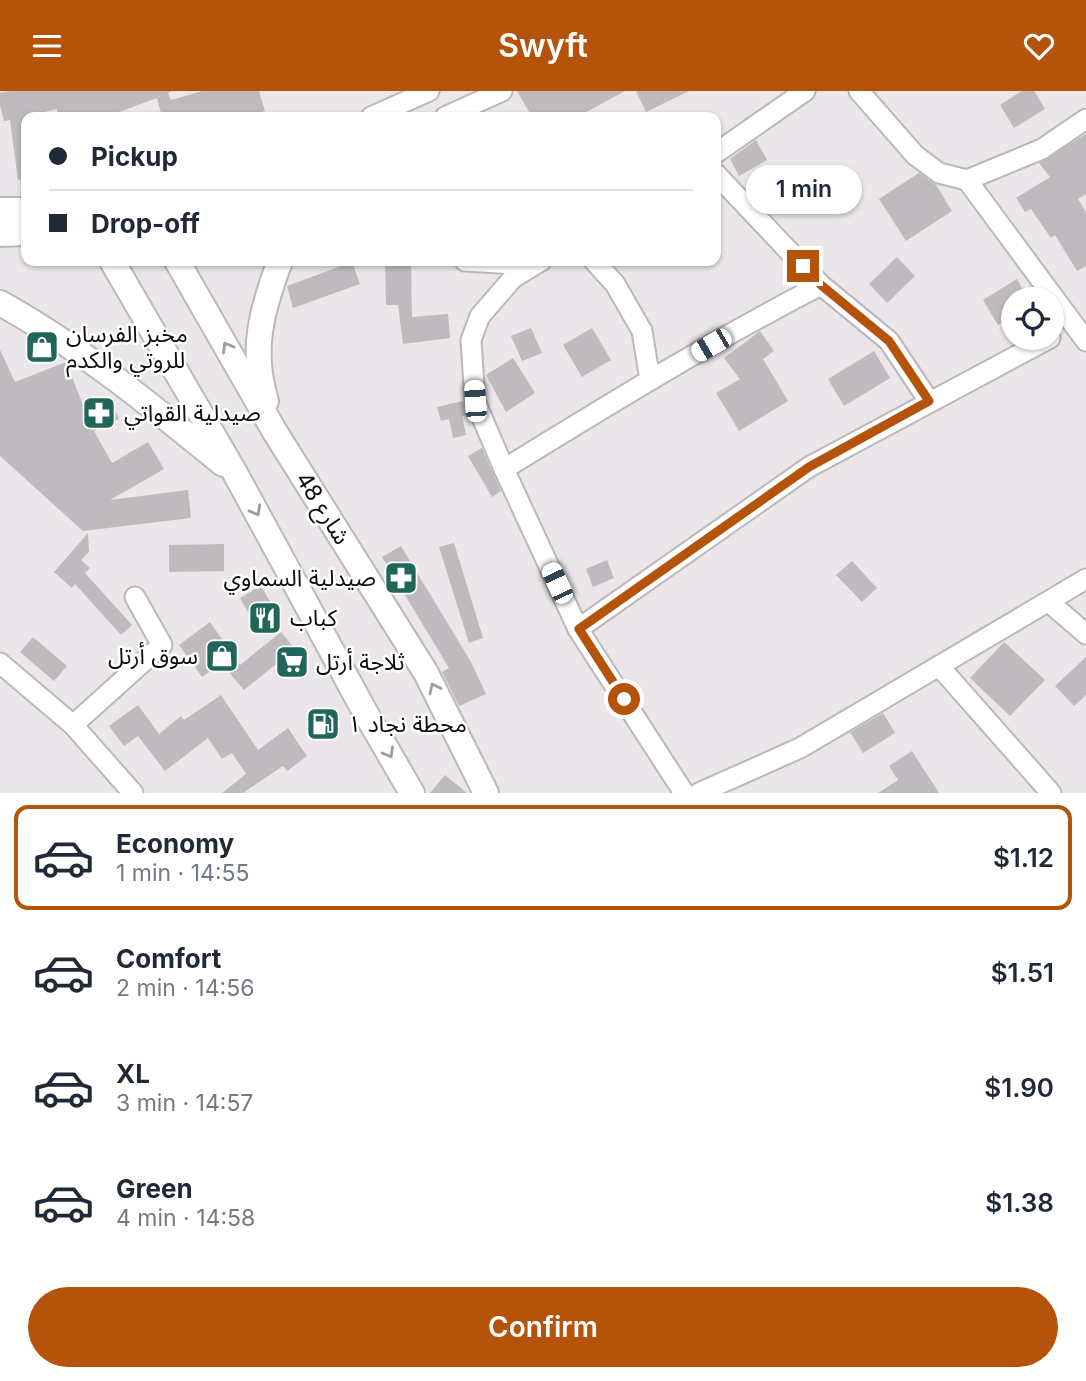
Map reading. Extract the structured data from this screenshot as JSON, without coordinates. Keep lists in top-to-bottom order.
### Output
{
  "streets": {
    "main road": ["شارع 48"]
  },
  "places": {
    "shop": ["مخبز الفرسان للروتي والكدم", "سوق أرتل"],
    "pharmacy": ["صيدلية القواتي", "صيدلية السماوي"],
    "restaurant": ["كباب"],
    "supermarket": ["ثلاجة أرتل"],
    "fuel station": ["محطة نجاد ١"]
  },
  "page": {
    "header": "Swyft",
    "banner": ["Pickup", "Drop-off"],
    "bubble": "1 min",
    "list": [
      {
        "name": "Economy",
        "note": "1 min · 14:55",
        "value": "$1.12"
      },
      {
        "name": "Comfort",
        "note": "2 min · 14:56",
        "value": "$1.51"
      },
      {
        "name": "XL",
        "note": "3 min · 14:57",
        "value": "$1.90"
      },
      {
        "name": "Green",
        "note": "4 min · 14:58",
        "value": "$1.38"
      }
    ],
    "buttons": "Confirm"
  }
}
